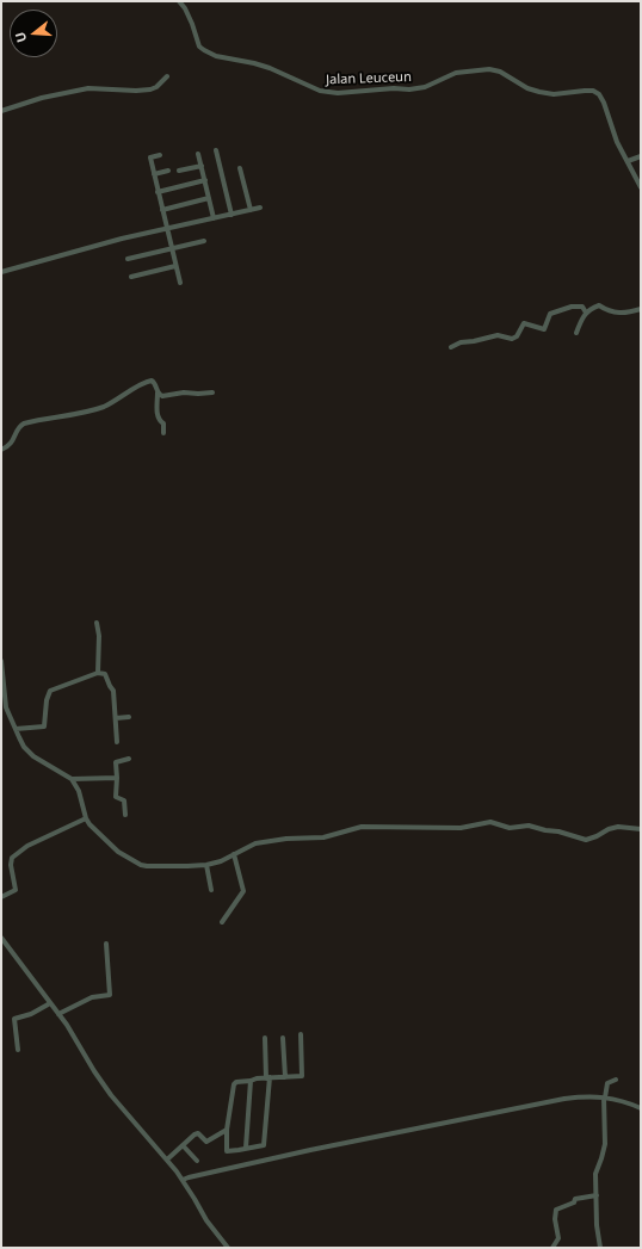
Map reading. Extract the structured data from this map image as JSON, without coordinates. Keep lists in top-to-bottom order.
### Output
{
  "streets": {
    "street": ["Jalan Leuceun"]
  },
  "north": "left"
}
